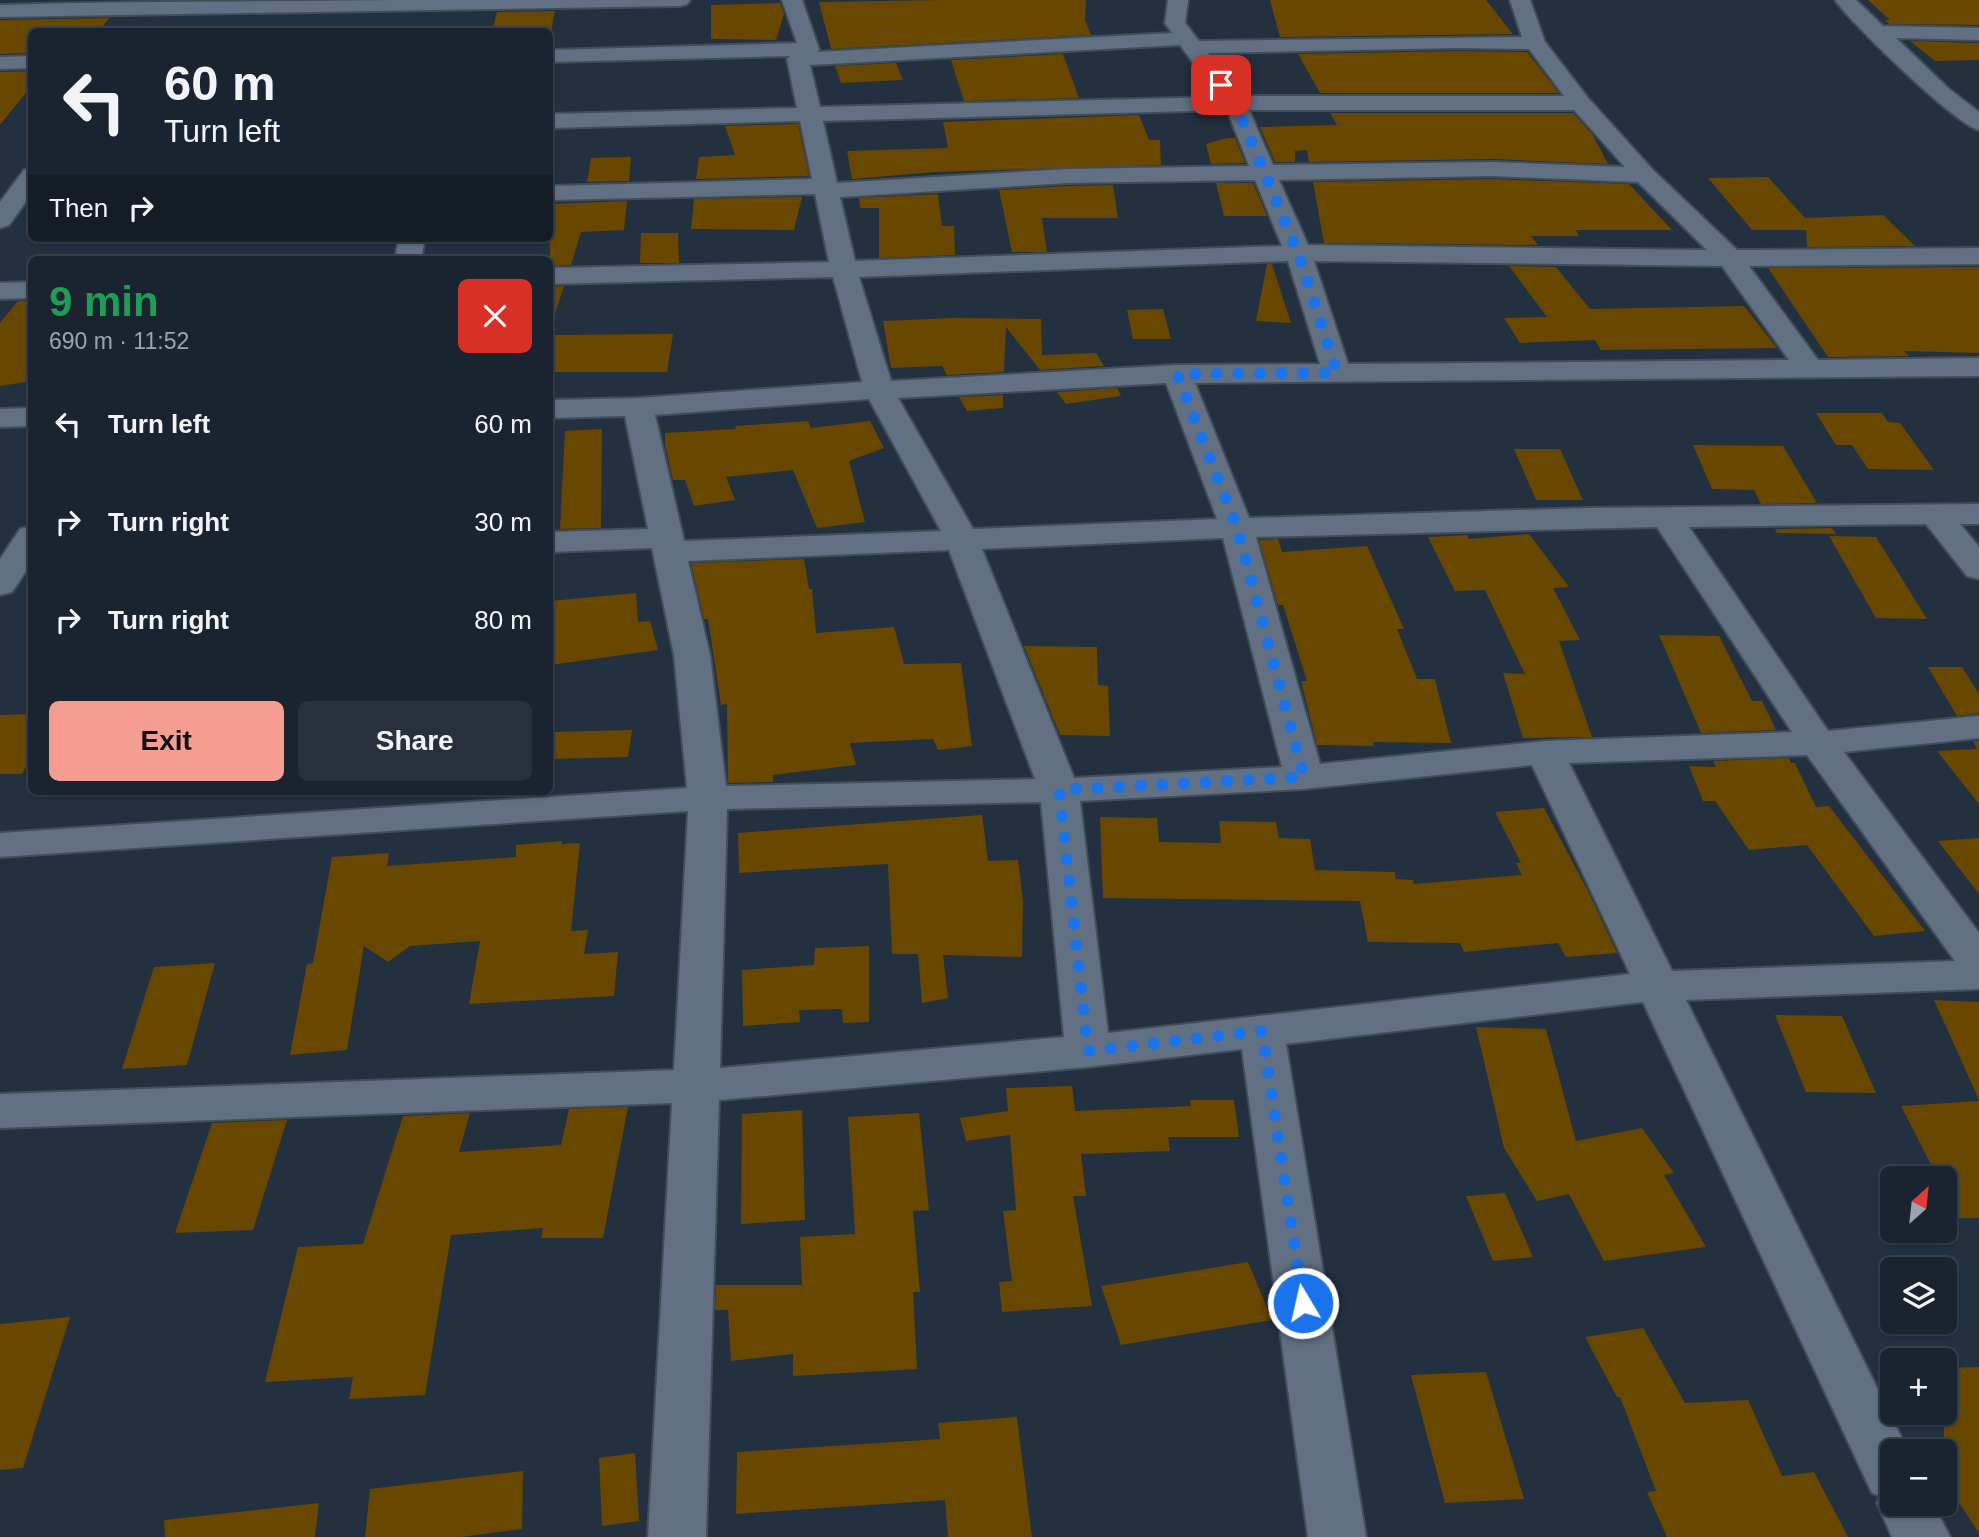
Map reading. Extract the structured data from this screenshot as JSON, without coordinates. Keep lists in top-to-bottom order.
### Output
{
  "north": "top right",
  "page": {
    "turn": ["60 m", "Turn left"],
    "then": "Then",
    "heading": ["9 min", "690 m · 11:52"],
    "list": [
      {
        "name": "Turn left",
        "value": "60 m"
      },
      {
        "name": "Turn right",
        "value": "30 m"
      },
      {
        "name": "Turn right",
        "value": "80 m"
      }
    ],
    "buttons": ["Exit", "Share"],
    "map_buttons": ["+", "−"]
  }
}
